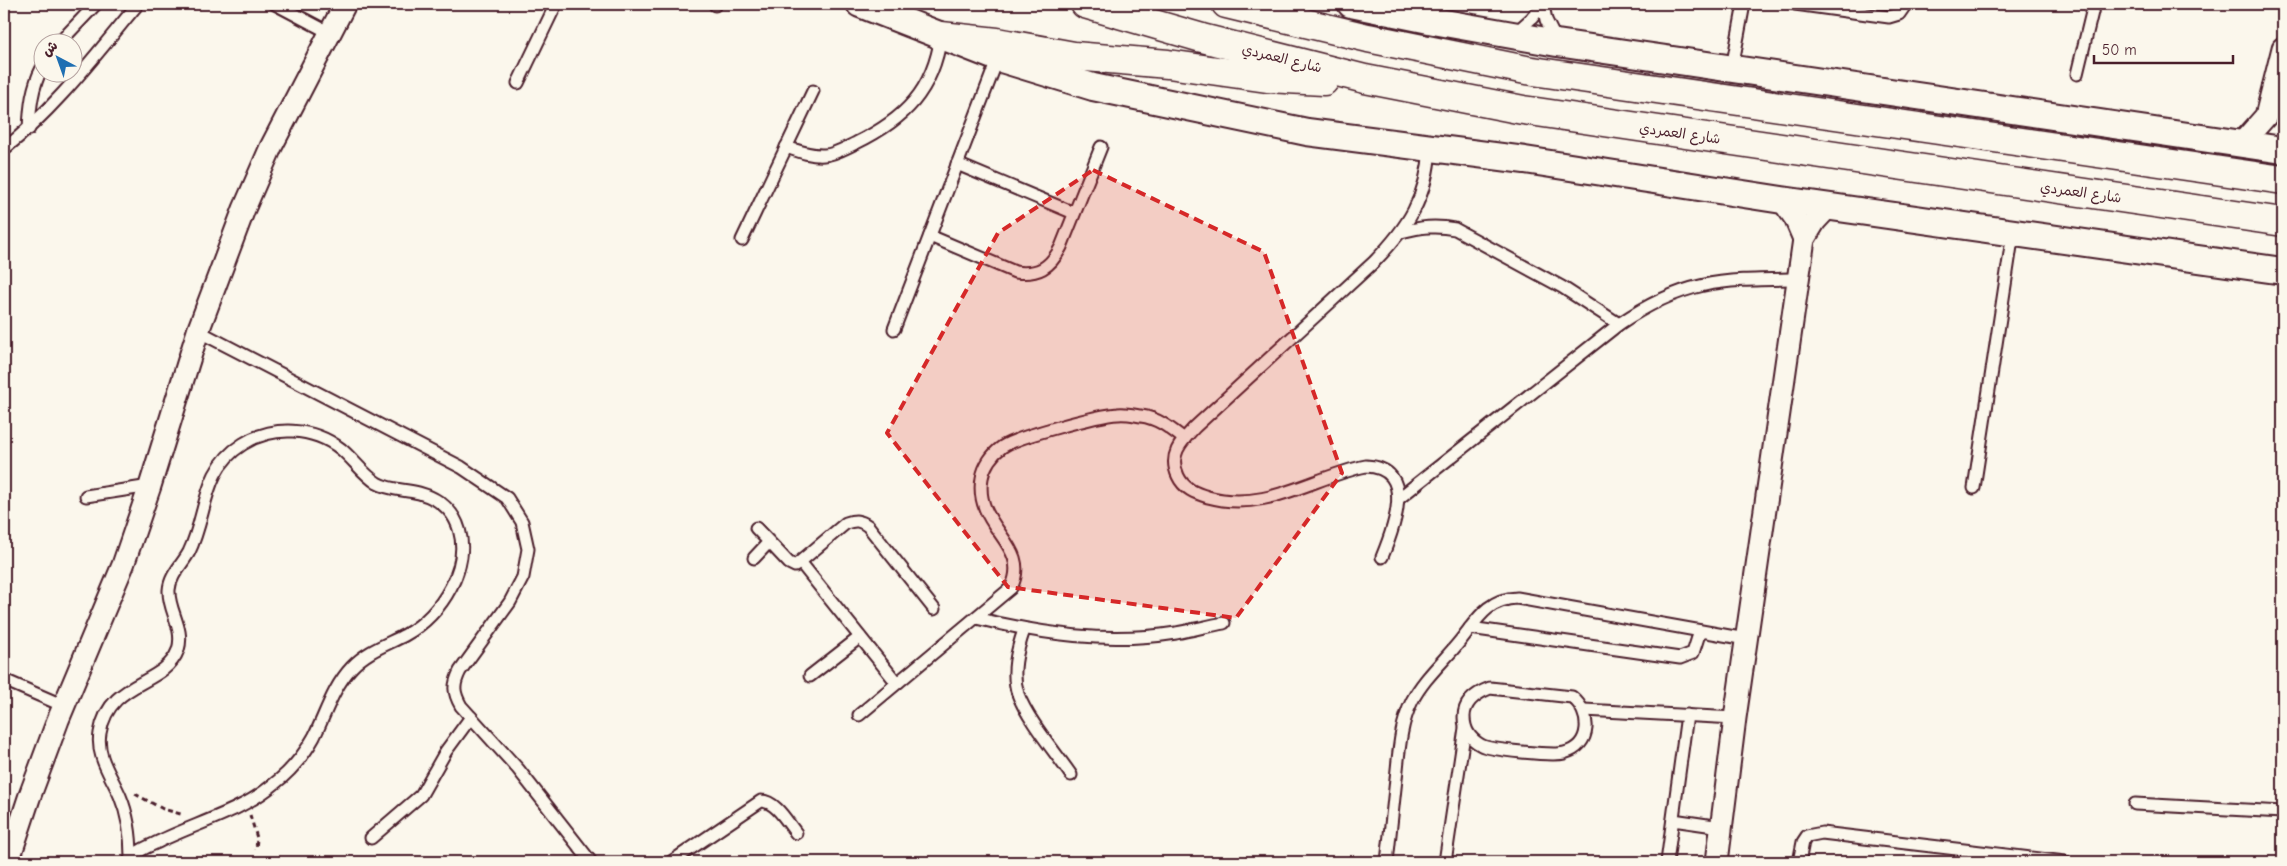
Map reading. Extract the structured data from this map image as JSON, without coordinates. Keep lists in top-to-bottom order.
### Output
{
  "streets": {
    "main road": ["شارع العمردي"]
  },
  "scale_bar": "50 m",
  "north": "top left"
}
